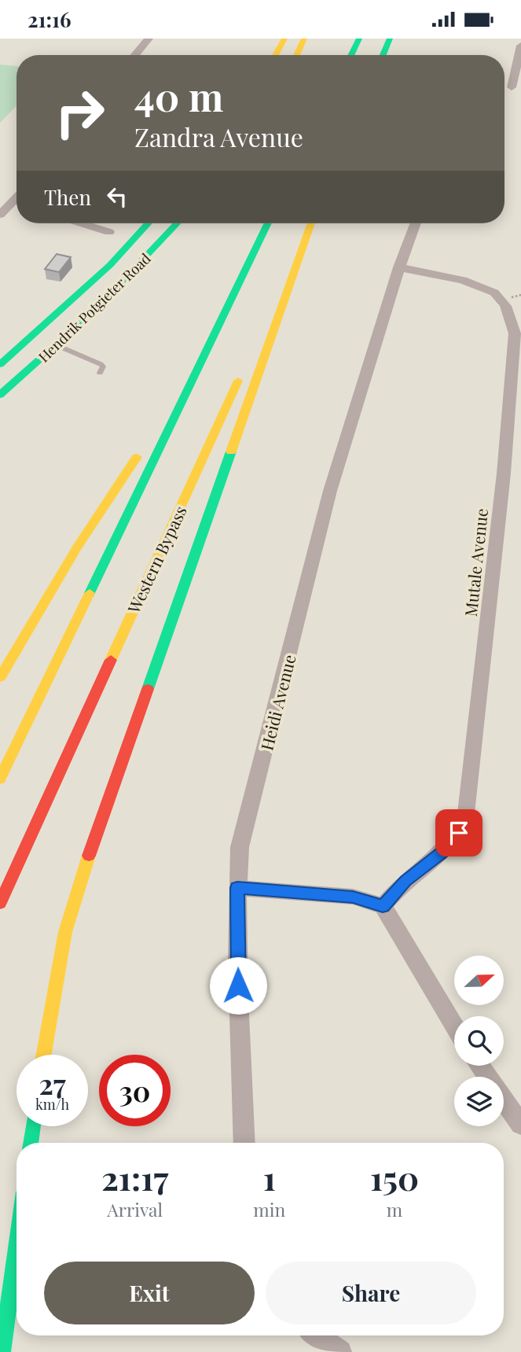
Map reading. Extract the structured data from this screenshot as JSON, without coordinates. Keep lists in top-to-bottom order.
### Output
{
  "streets": {
    "main road": ["Hendrik Potgieter Road", "Western Bypass"],
    "street": ["Mutale Avenue", "Heidi Avenue"]
  },
  "crossings": [
    ["Mutale Avenue", "Heidi Avenue"]
  ],
  "north": "right",
  "page": {
    "status": "21:16",
    "turn": ["40 m", "Zandra Avenue"],
    "then": "Then",
    "speed": "27 km/h",
    "limit": "30",
    "eta": [
      "21:17",
      "Arrival",
      "1",
      "min",
      "150",
      "m"
    ],
    "buttons": ["Exit", "Share"]
  }
}
